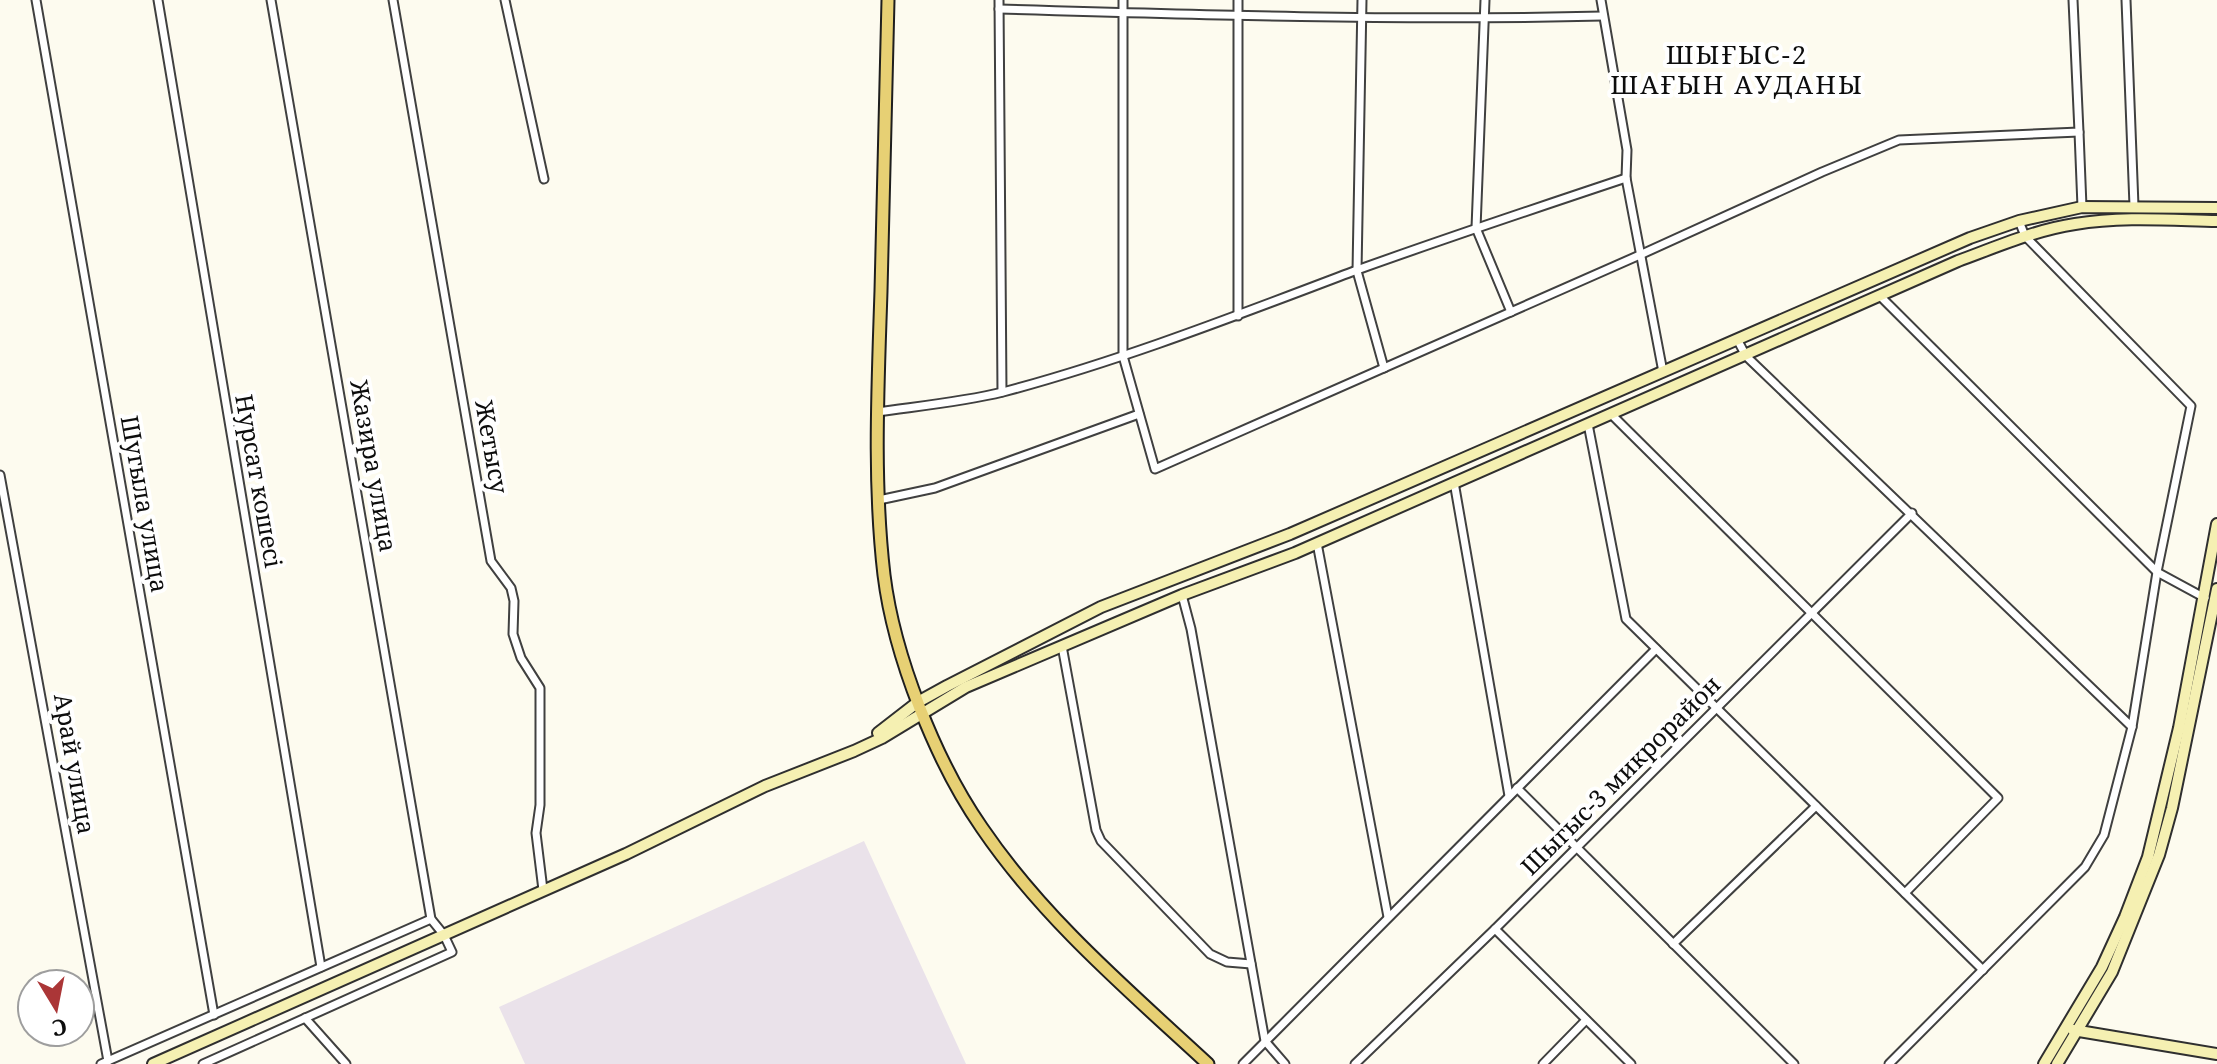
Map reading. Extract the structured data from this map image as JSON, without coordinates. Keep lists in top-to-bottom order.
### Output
{
  "streets": {
    "street": [
      "Жетысу",
      "Жазира улица",
      "Нурсат кошесi",
      "Шугыла улица",
      "Арай улица",
      "Шыгыс-3 микрорайон"
    ]
  },
  "districts": ["ШЫҒЫС-2 ШАҒЫН АУДАНЫ"],
  "north": "bottom"
}
